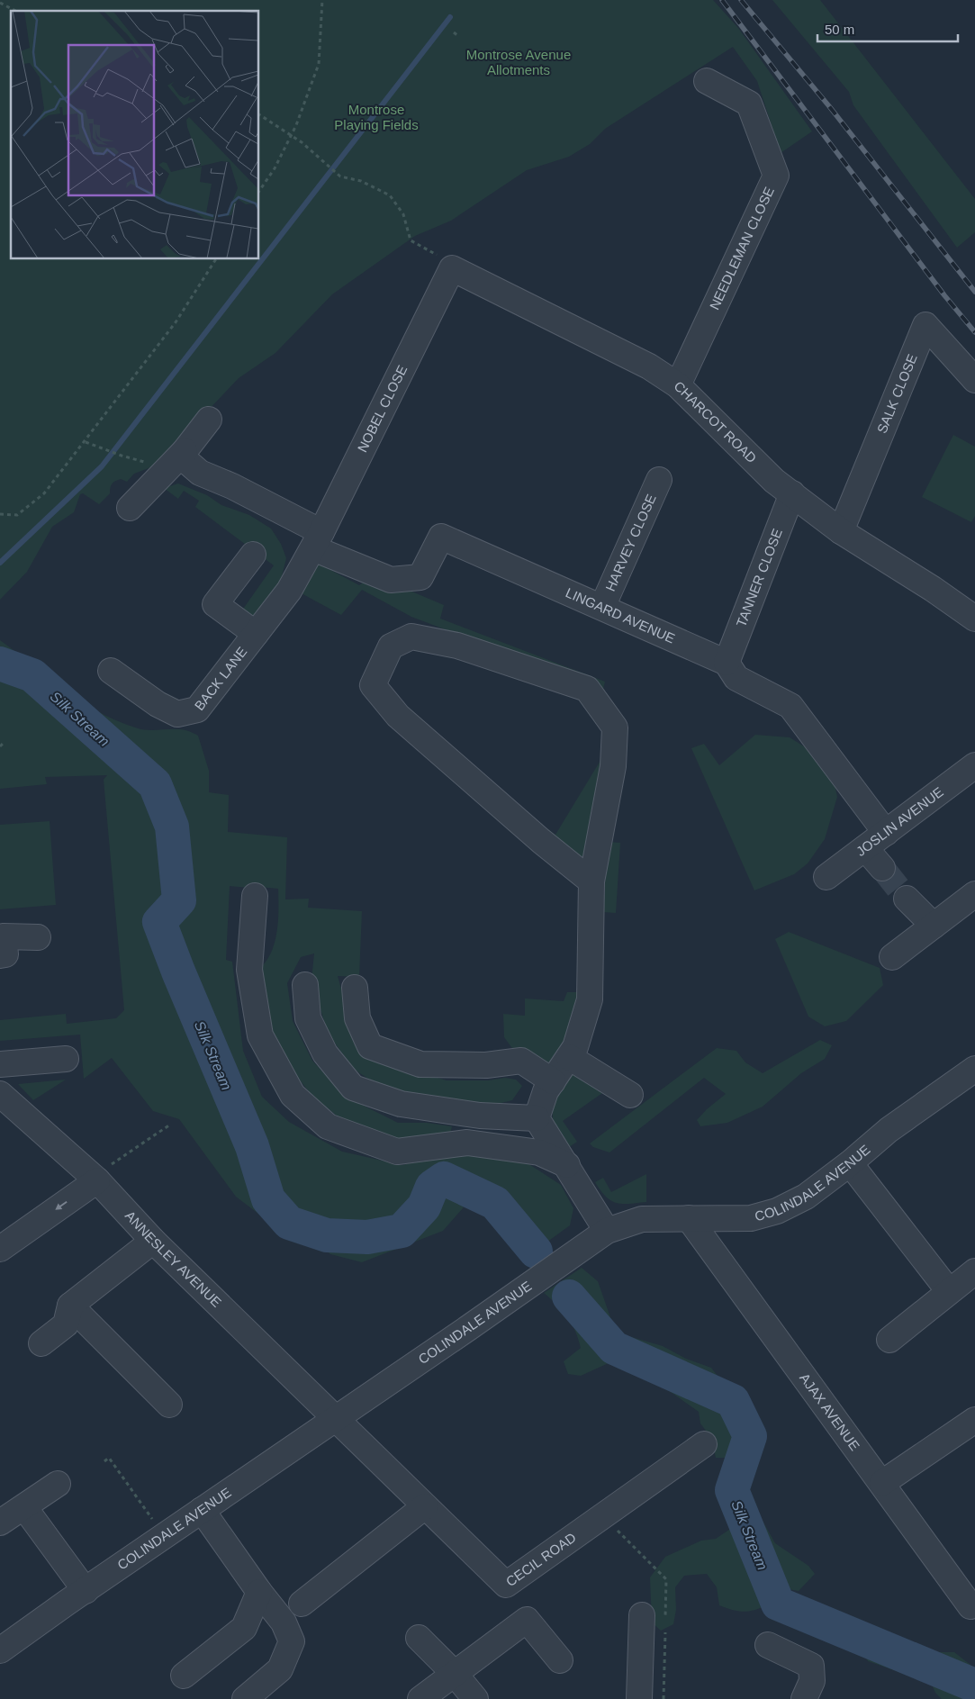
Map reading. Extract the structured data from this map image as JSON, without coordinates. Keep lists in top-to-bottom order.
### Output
{
  "streets": {
    "street": [
      "NEEDLEMAN CLOSE",
      "SALK CLOSE",
      "NOBEL CLOSE",
      "CHARCOT ROAD",
      "HARVEY CLOSE",
      "TANNER CLOSE",
      "LINGARD AVENUE",
      "BACK LANE",
      "JOSLIN AVENUE",
      "COLINDALE AVENUE",
      "ANNESLEY AVENUE",
      "AJAX AVENUE",
      "CECIL ROAD"
    ]
  },
  "crossings": [
    ["NEEDLEMAN CLOSE", "CHARCOT ROAD"],
    ["SALK CLOSE", "CHARCOT ROAD"],
    ["NOBEL CLOSE", "CHARCOT ROAD"],
    ["NOBEL CLOSE", "LINGARD AVENUE"],
    ["NOBEL CLOSE", "BACK LANE"],
    ["CHARCOT ROAD", "TANNER CLOSE"],
    ["HARVEY CLOSE", "LINGARD AVENUE"],
    ["TANNER CLOSE", "LINGARD AVENUE"],
    ["LINGARD AVENUE", "JOSLIN AVENUE"],
    ["COLINDALE AVENUE", "ANNESLEY AVENUE"],
    ["COLINDALE AVENUE", "AJAX AVENUE"],
    ["COLINDALE AVENUE", "CECIL ROAD"],
    ["ANNESLEY AVENUE", "CECIL ROAD"]
  ],
  "water": ["Silk Stream"],
  "parks": ["Montrose Avenue Allotments", "Montrose Playing Fields"],
  "scale_bar": "50 m"
}
